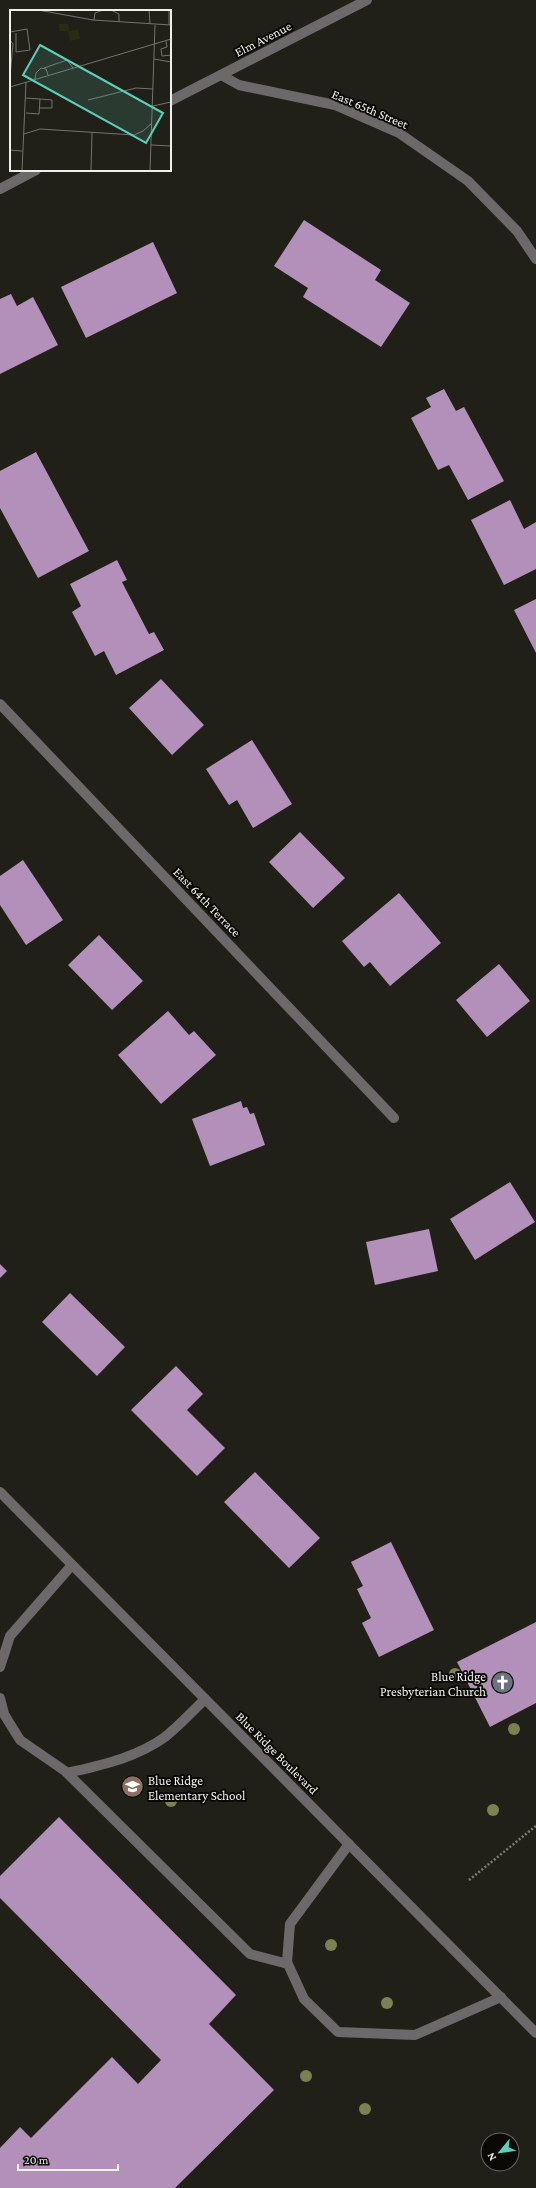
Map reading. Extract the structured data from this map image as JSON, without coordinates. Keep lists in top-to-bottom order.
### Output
{
  "streets": {
    "street": [
      "Elm Avenue",
      "East 65th Street",
      "East 64th Terrace",
      "Blue Ridge Boulevard"
    ]
  },
  "crossings": [
    ["Elm Avenue", "East 65th Street"]
  ],
  "places": {
    "church": ["Blue Ridge Presbyterian Church"],
    "school or university": ["Blue Ridge Elementary School"]
  },
  "scale_bar": "20 m",
  "north": "bottom left"
}
